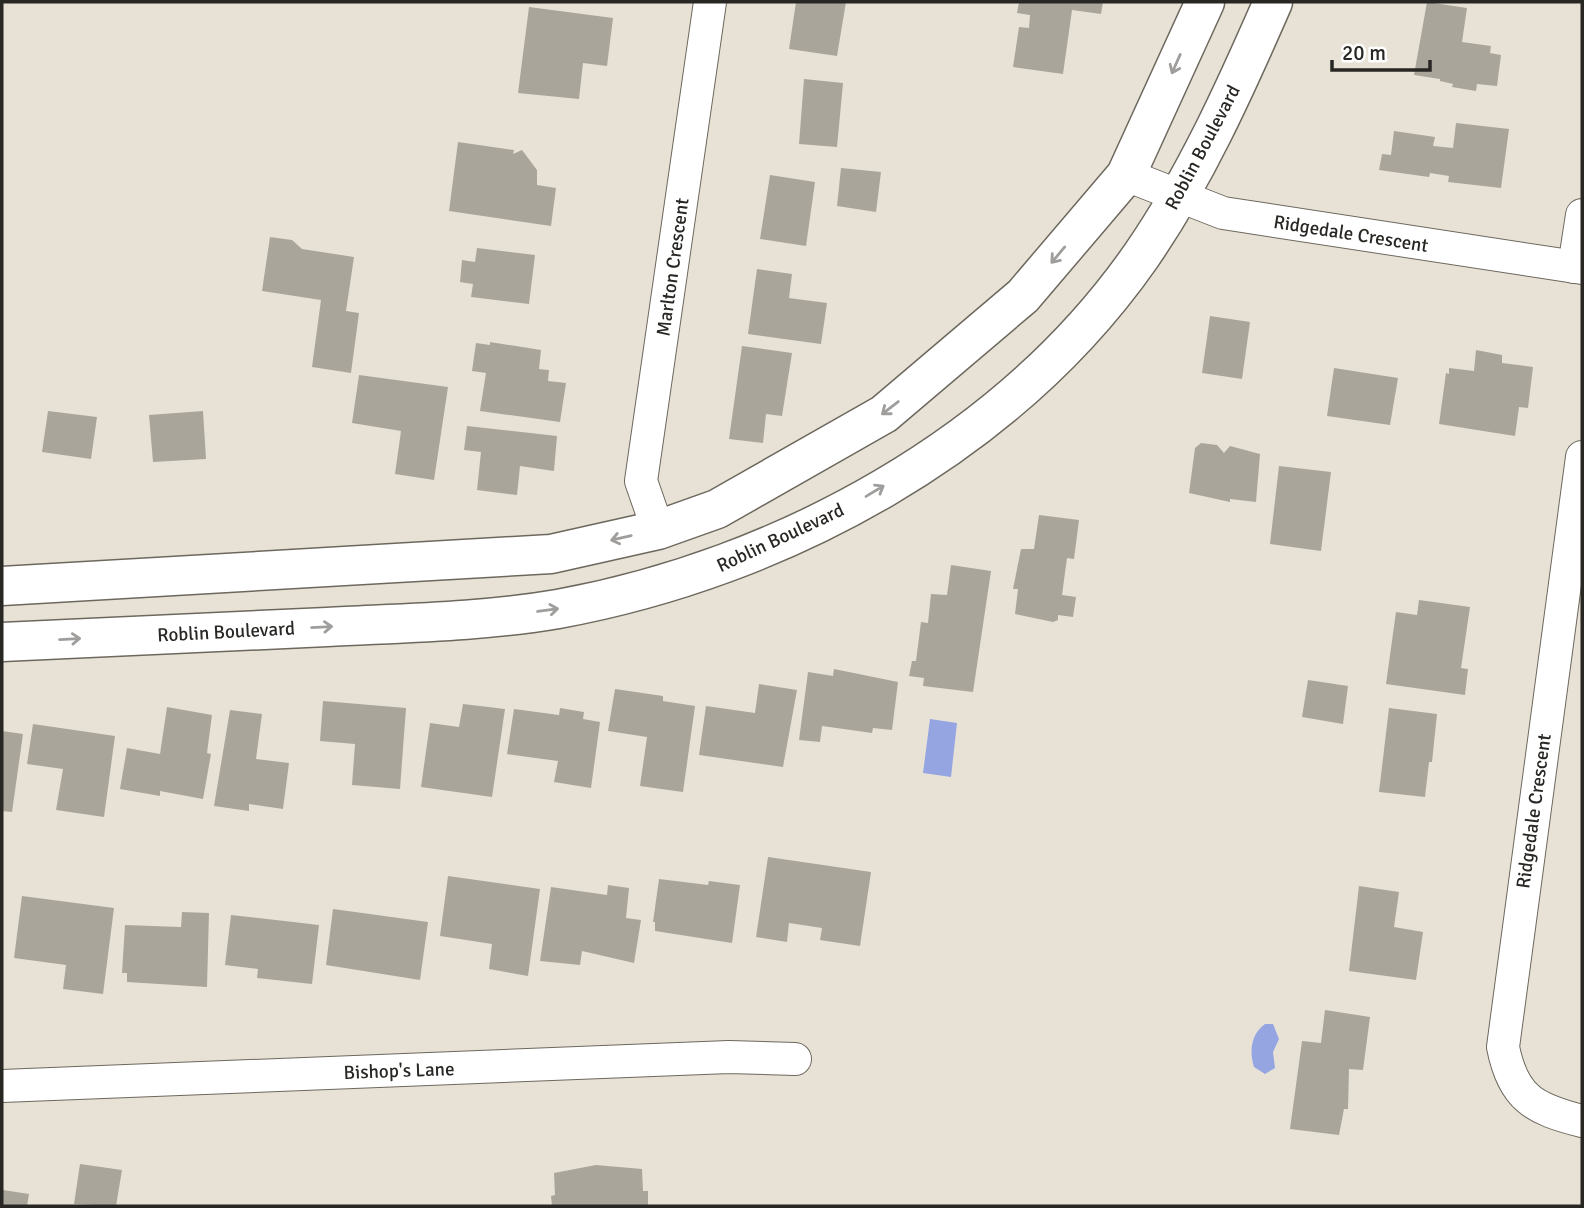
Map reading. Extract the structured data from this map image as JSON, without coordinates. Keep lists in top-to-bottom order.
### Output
{
  "streets": {
    "main road": ["Roblin Boulevard"],
    "street": ["Ridgedale Crescent", "Marlton Crescent", "Bishop's Lane"]
  },
  "crossings": [
    ["Roblin Boulevard", "Ridgedale Crescent"]
  ],
  "scale_bar": "20 m"
}
